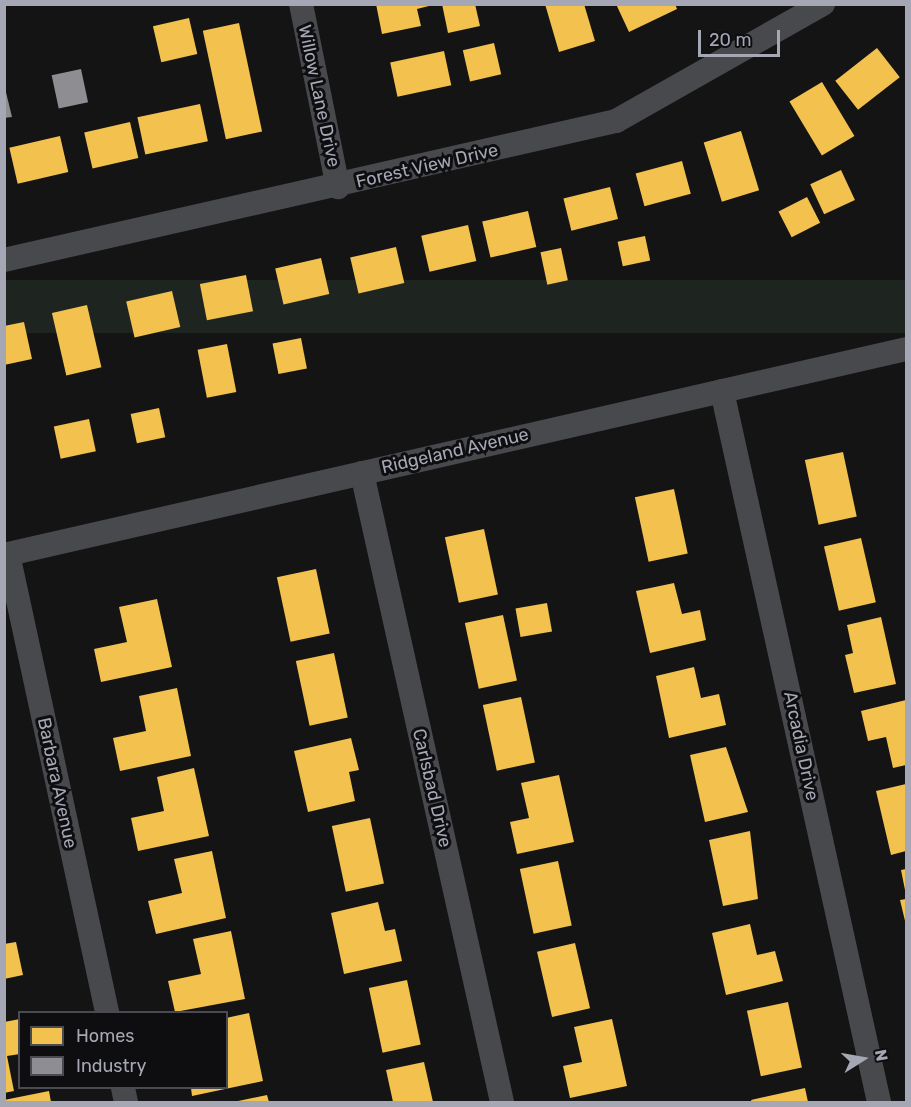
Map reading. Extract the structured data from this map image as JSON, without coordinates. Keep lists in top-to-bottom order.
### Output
{
  "streets": {
    "street": [
      "Willow Lane Drive",
      "Forest View Drive",
      "Ridgeland Avenue",
      "Arcadia Drive",
      "Barbara Avenue",
      "Carlsbad Drive"
    ]
  },
  "crossings": [
    ["Willow Lane Drive", "Forest View Drive"],
    ["Ridgeland Avenue", "Arcadia Drive"],
    ["Ridgeland Avenue", "Barbara Avenue"],
    ["Ridgeland Avenue", "Carlsbad Drive"]
  ],
  "legend": ["Homes", "Industry"],
  "scale_bar": "20 m",
  "north": "right"
}
